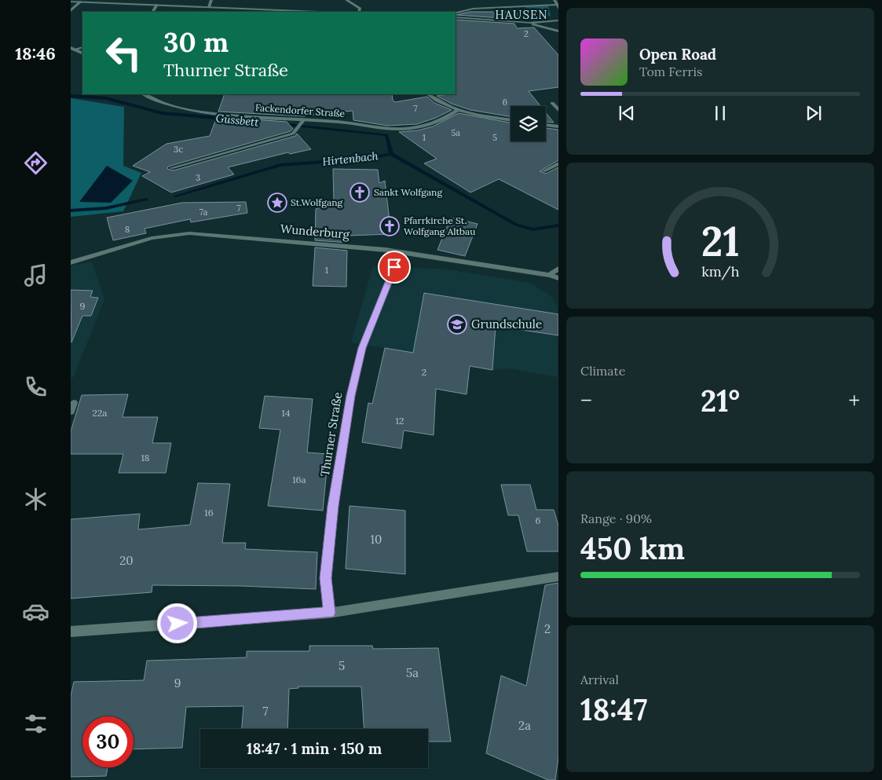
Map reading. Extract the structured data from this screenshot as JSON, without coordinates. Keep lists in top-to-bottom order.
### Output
{
  "streets": {
    "street": ["Fackendorfer Straße", "Wunderburg", "Thurner Straße"]
  },
  "districts": ["HAUSEN"],
  "water": ["Güssbett", "Hirtenbach"],
  "places": {
    "church": ["Sankt Wolfgang", "Pfarrkirche St. Wolfgang Altbau"],
    "place": ["St.Wolfgang"],
    "school or university": ["Grundschule"]
  },
  "house_numbers": [
    "2",
    "6",
    "7",
    "5a",
    "1",
    "5",
    "3c",
    "3",
    "7",
    "7a",
    "8",
    "1",
    "9",
    "2",
    "22a",
    "14",
    "12",
    "18",
    "16a",
    "16",
    "6",
    "10",
    "20",
    "2",
    "5",
    "5a",
    "9",
    "7",
    "2a"
  ],
  "page": {
    "tabs": "18:46",
    "turn": ["30 m", "Thurner Straße"],
    "song": ["Open Road", "Tom Ferris"],
    "tile": [
      "Climate",
      ["Range · 90%", "450 km"],
      ["Arrival", "18:47"]
    ],
    "heat": ["−", "21°", "+"],
    "limit": "30",
    "trip": "18:47 · 1 min · 150 m",
    "gauge": ["21", "km/h"]
  }
}
